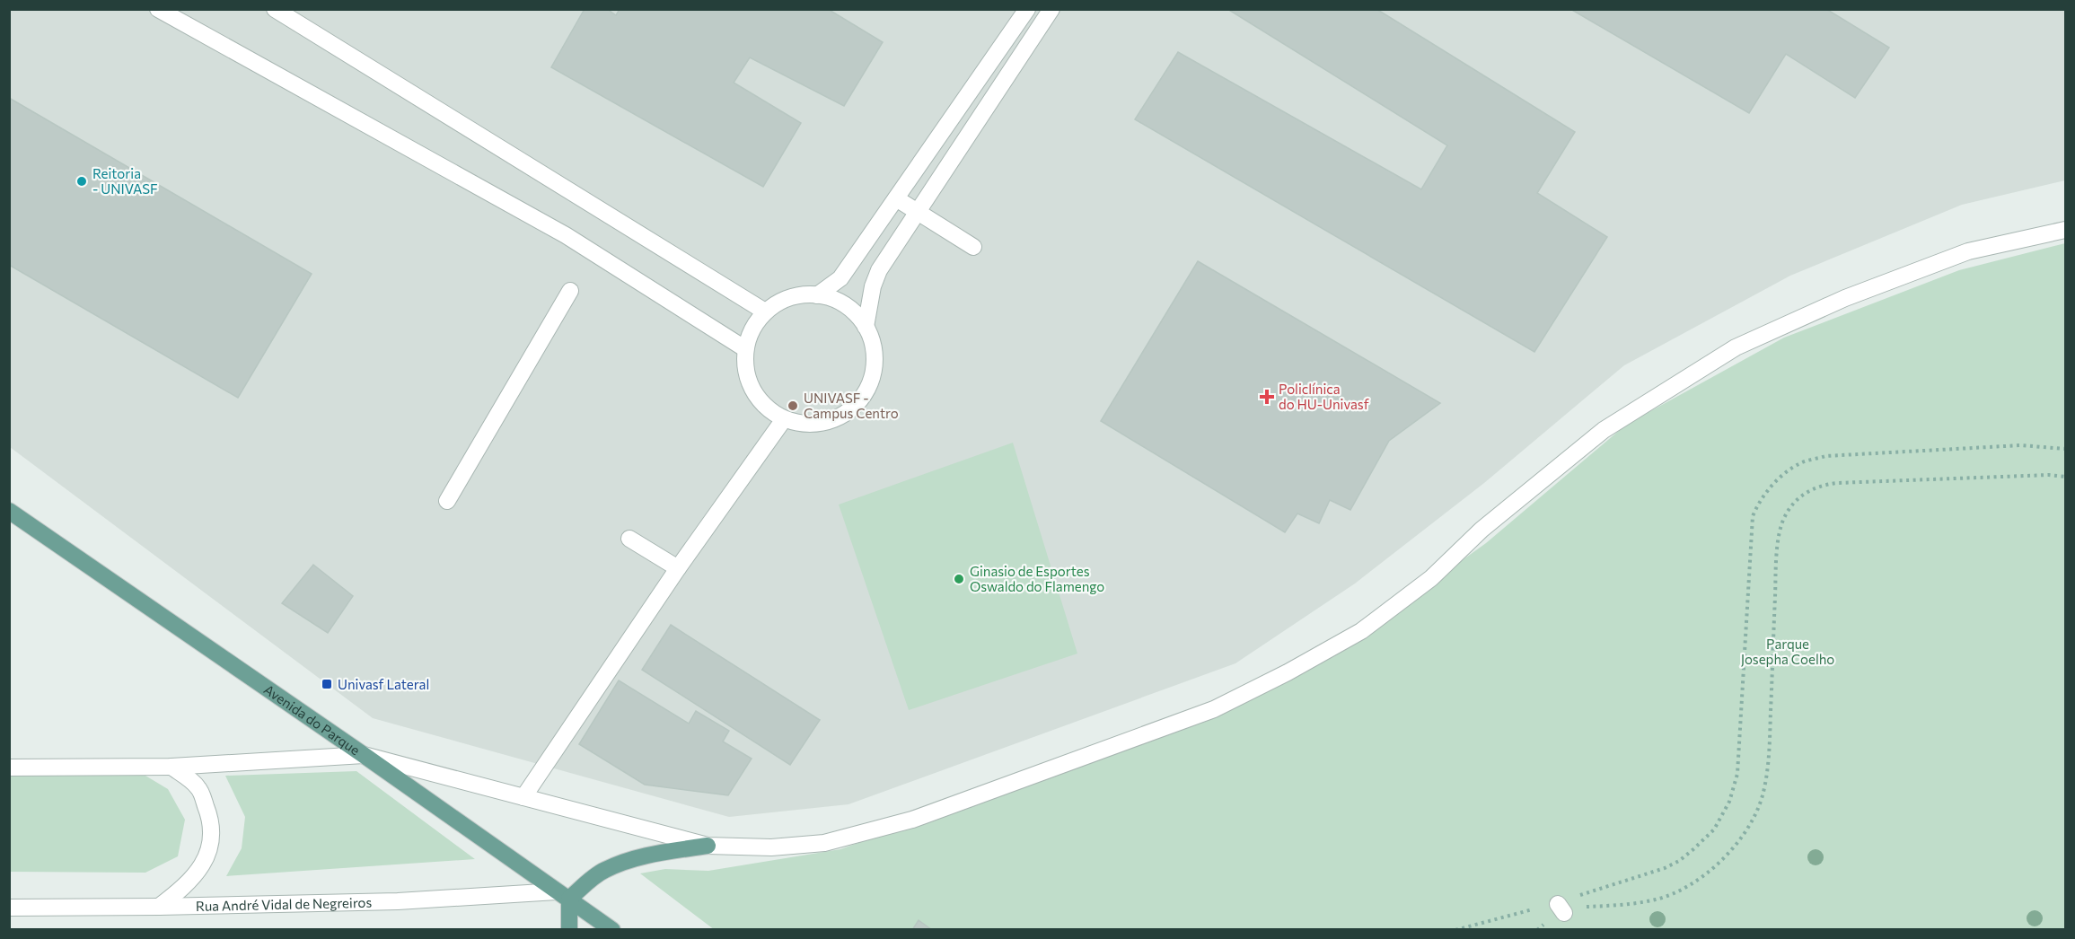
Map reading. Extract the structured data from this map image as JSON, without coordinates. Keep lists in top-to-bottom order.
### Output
{
  "streets": {
    "main road": ["Avenida do Parque"],
    "street": ["Rua André Vidal de Negreiros"]
  },
  "crossings": [
    ["Avenida do Parque", "Rua André Vidal de Negreiros"]
  ],
  "parks": ["Parque Josepha Coelho"],
  "places": {
    "other": ["Reitoria - UNIVASF", "UNIVASF - Campus Centro", "Ginasio de Esportes Oswaldo do Flamengo"],
    "health": ["Policlínica do HU-Univasf"],
    "transit": ["Univasf Lateral"]
  }
}
